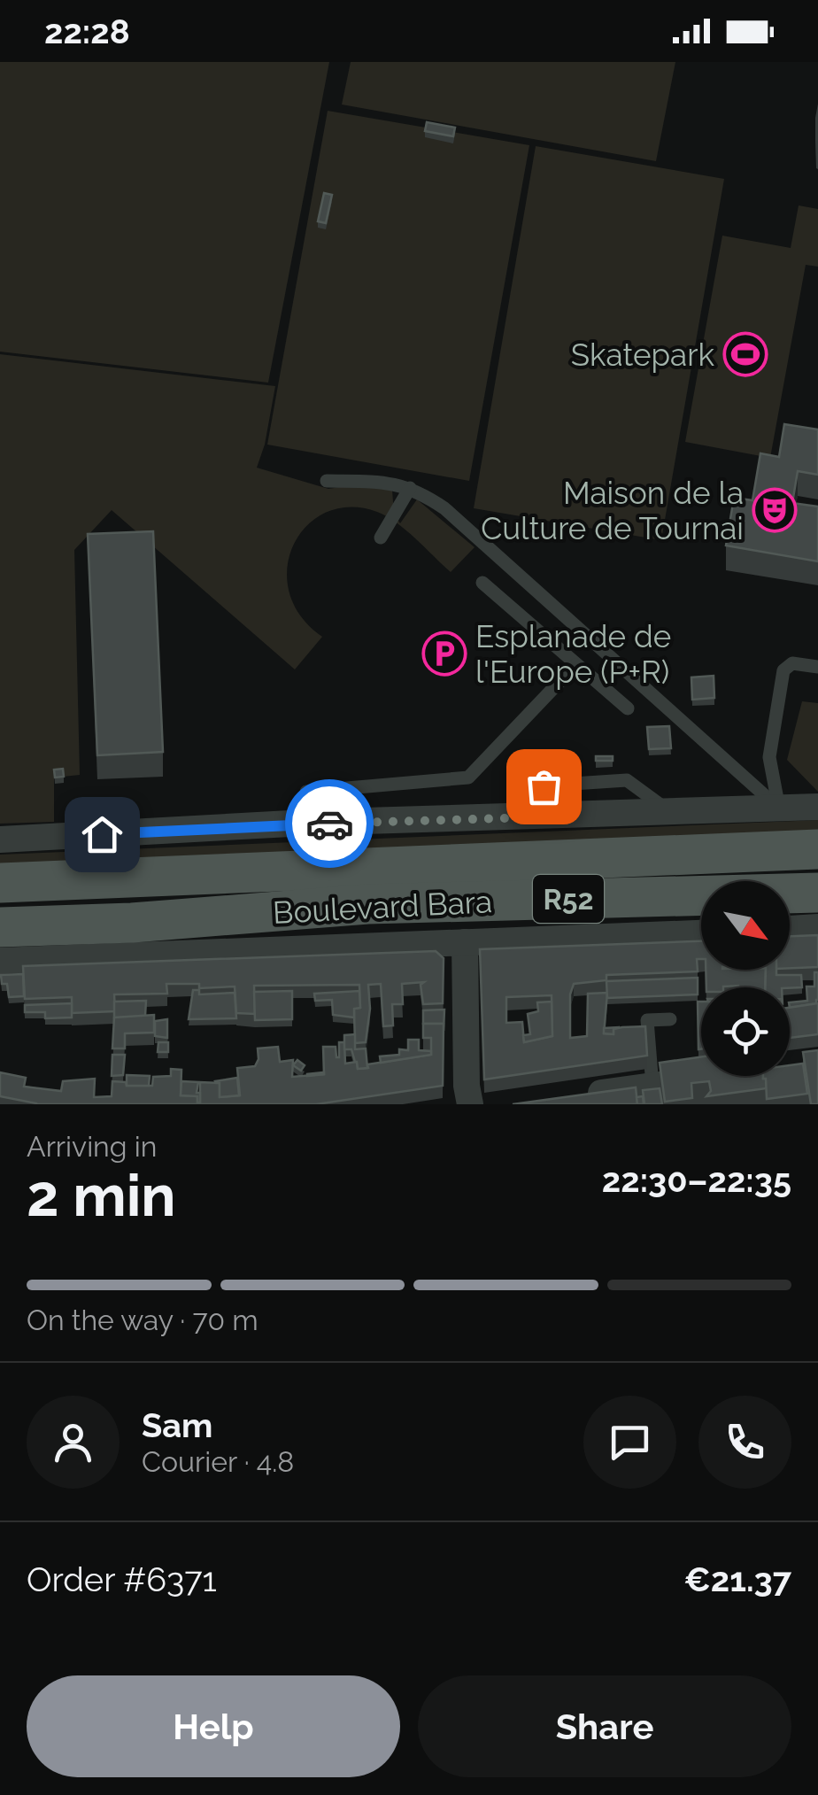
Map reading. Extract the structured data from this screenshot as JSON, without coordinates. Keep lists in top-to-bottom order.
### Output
{
  "streets": {
    "main road": ["R52", "Boulevard Bara"]
  },
  "places": {
    "sports": ["Skatepark"],
    "theatre": ["Maison de la Culture de Tournai"],
    "parking": ["Esplanade de l'Europe (P+R)"]
  },
  "north": "bottom right",
  "page": {
    "status": "22:28",
    "heading": ["2 min", "Arriving in", "22:30–22:35"],
    "panel": [
      "Sam",
      "Courier · 4.8",
      "Order #6371",
      "€21.37"
    ],
    "bar": "On the way · 70 m",
    "buttons": ["Help", "Share"]
  }
}
